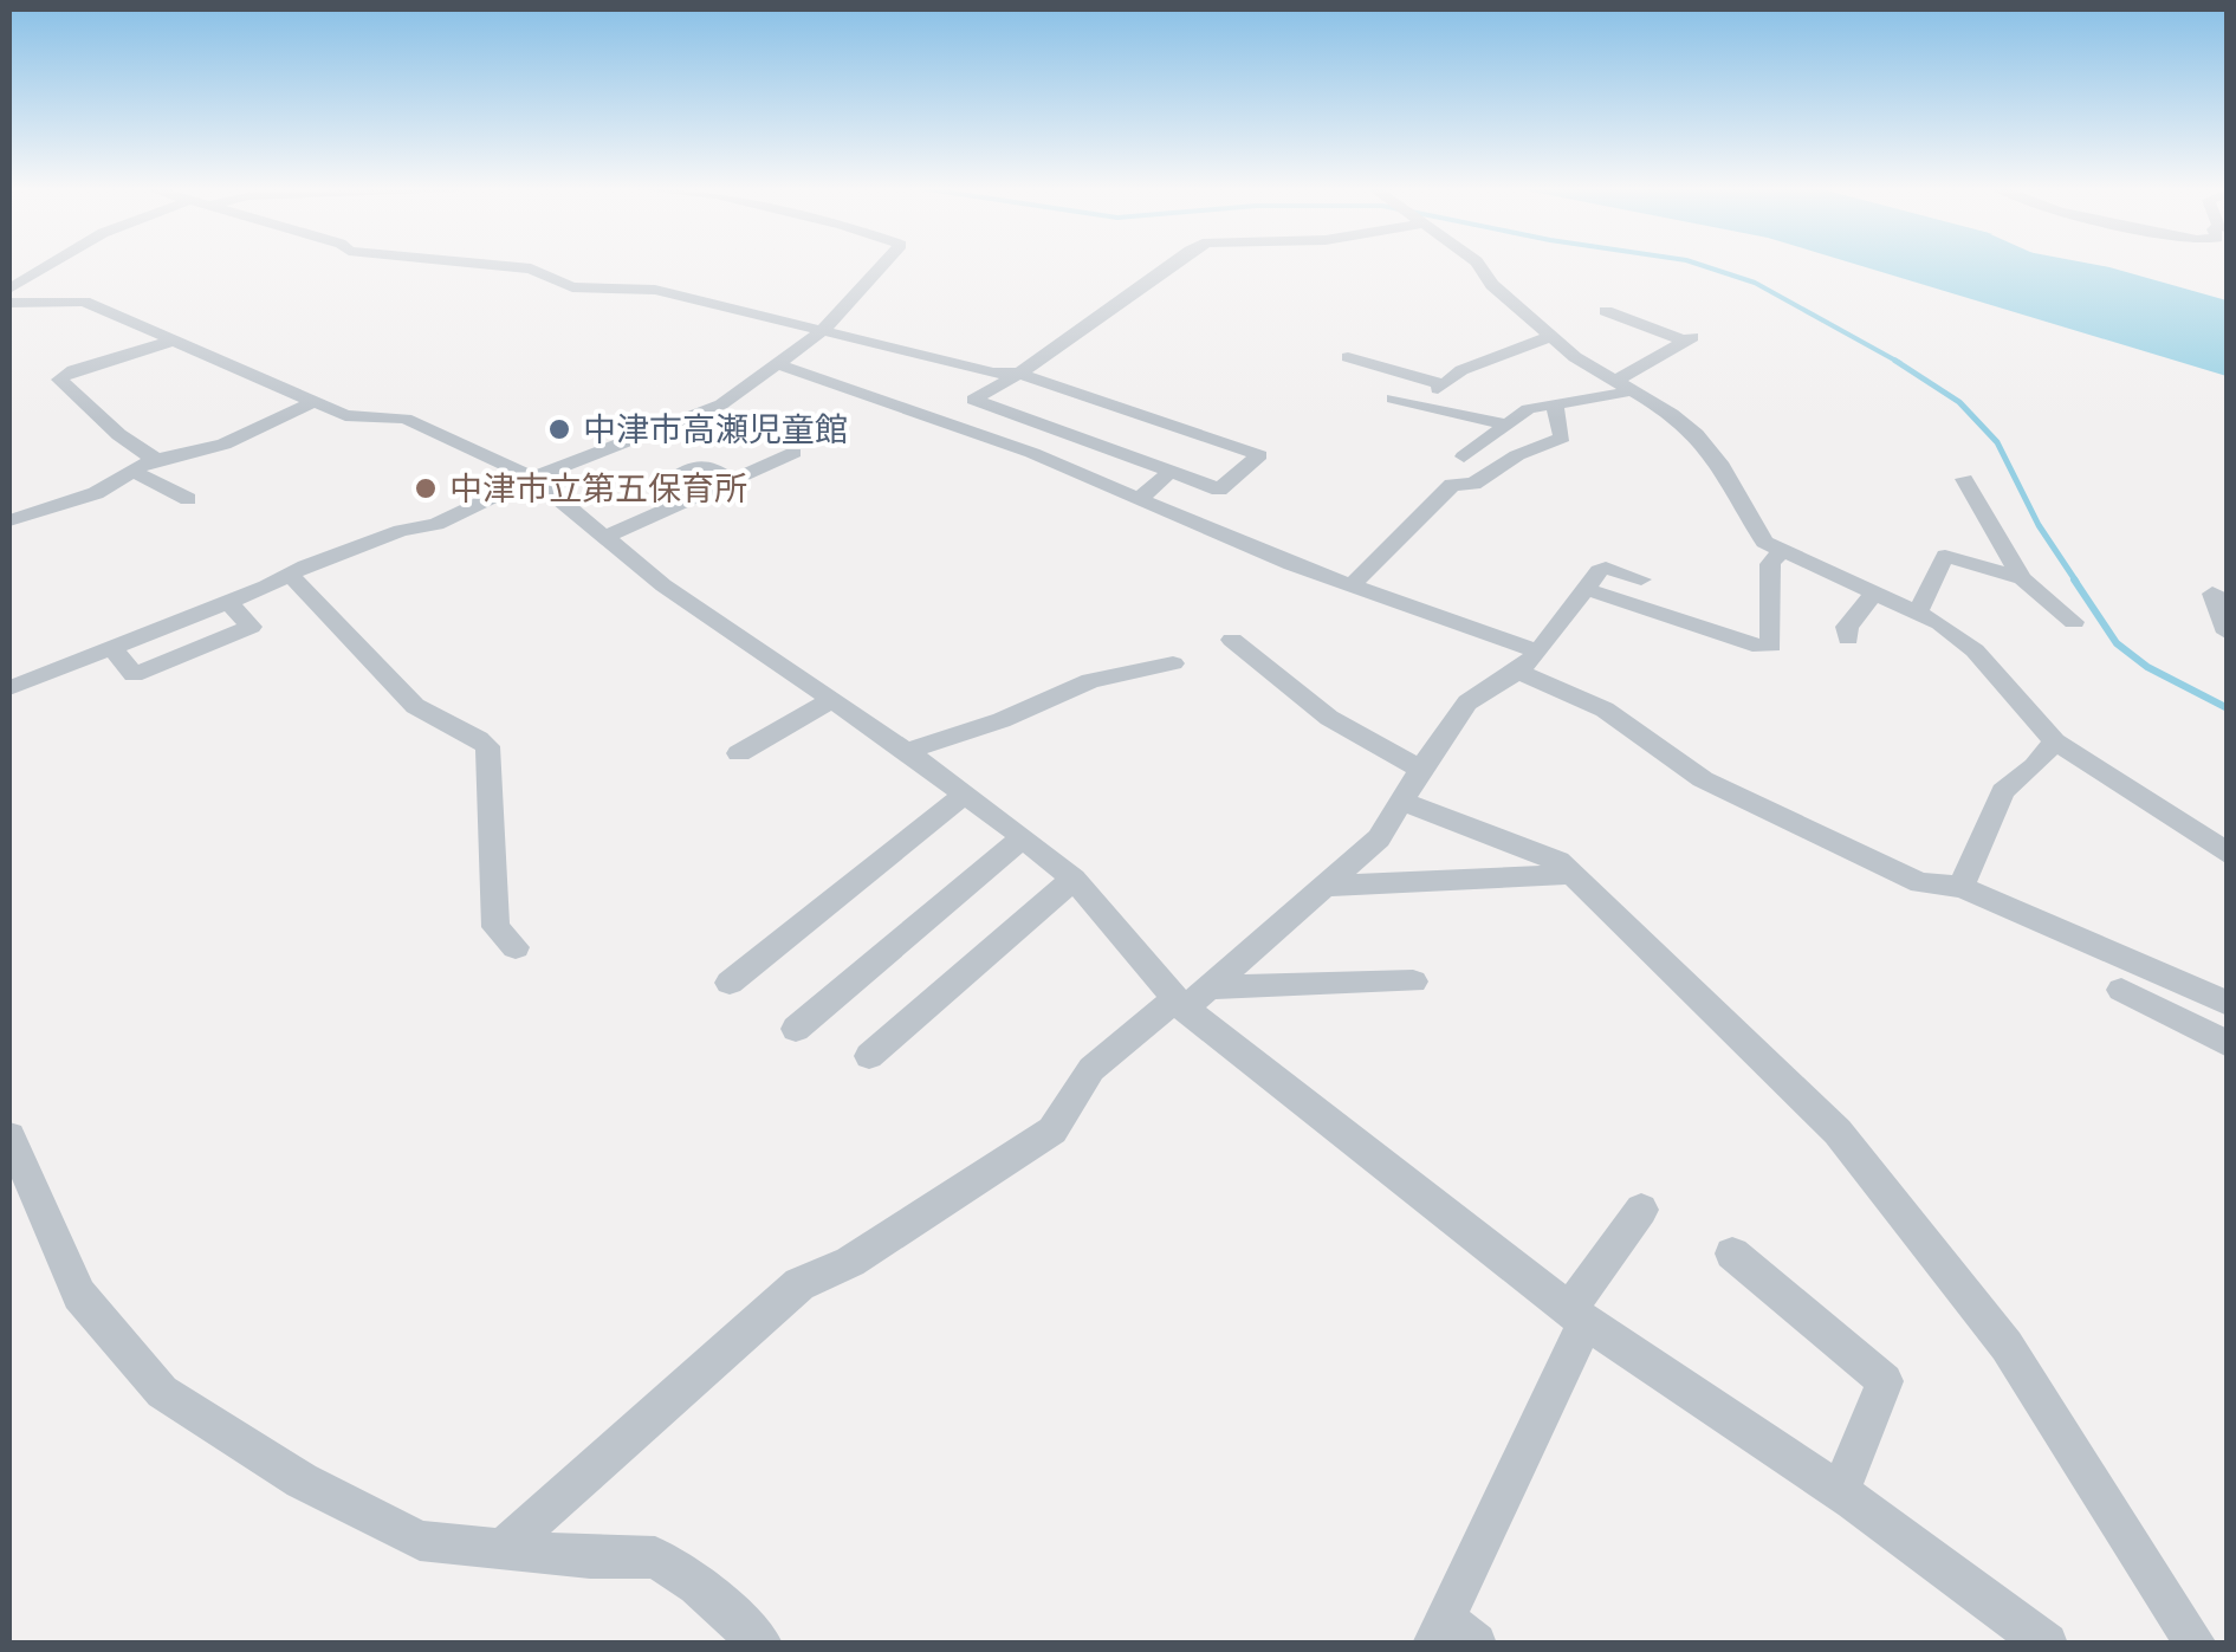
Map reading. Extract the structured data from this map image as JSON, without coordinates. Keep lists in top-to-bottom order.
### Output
{
  "places": ["中津市高瀬児童館", "中津市立第五保育所"]
}
